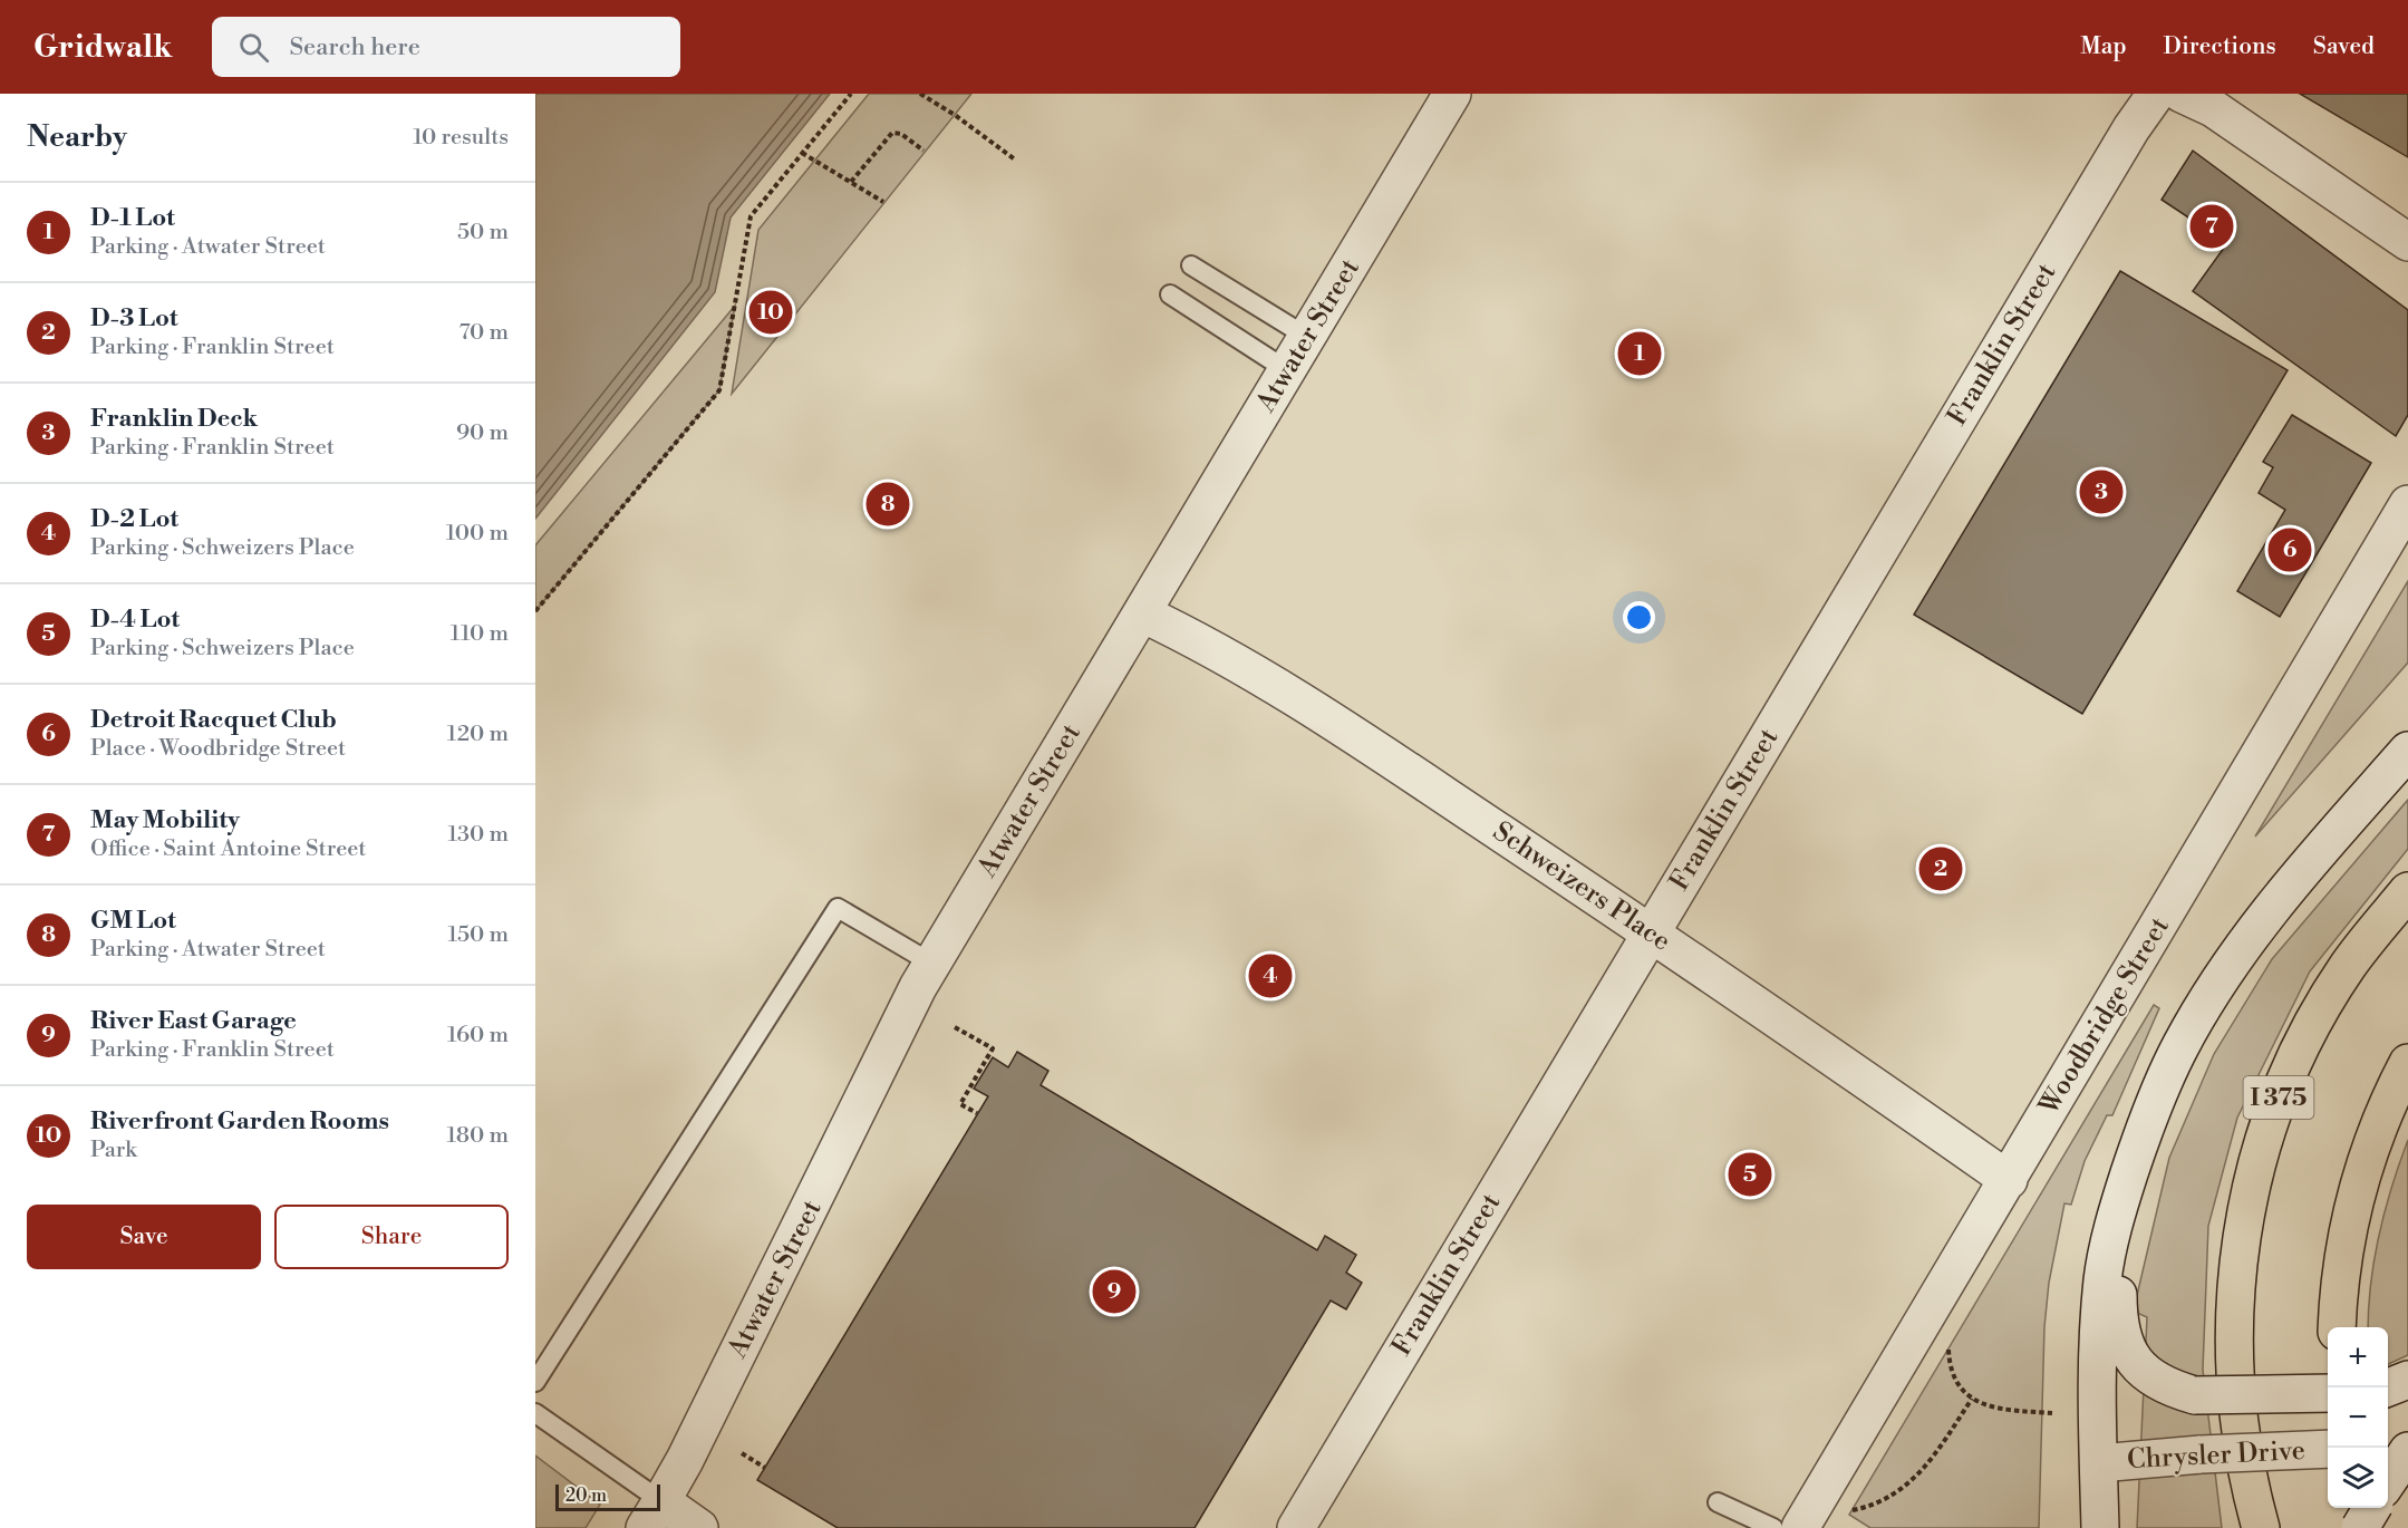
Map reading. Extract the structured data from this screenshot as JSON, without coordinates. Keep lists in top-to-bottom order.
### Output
{
  "streets": {
    "highway": ["I 375"],
    "street": [
      "Atwater Street",
      "Franklin Street",
      "Schweizers Place",
      "Woodbridge Street",
      "Chrysler Drive"
    ]
  },
  "crossings": [
    ["Atwater Street", "Schweizers Place"],
    ["Franklin Street", "Schweizers Place"],
    ["Schweizers Place", "Woodbridge Street"]
  ],
  "scale_bar": "20 m",
  "page": {
    "header": "Gridwalk",
    "search": "Search here",
    "nav": ["Map", "Directions", "Saved"],
    "heading": ["Nearby", "10 results"],
    "list": [
      {
        "mark": "1",
        "name": "D-1 Lot",
        "note": "Parking · Atwater Street",
        "value": "50 m"
      },
      {
        "mark": "2",
        "name": "D-3 Lot",
        "note": "Parking · Franklin Street",
        "value": "70 m"
      },
      {
        "mark": "3",
        "name": "Franklin Deck",
        "note": "Parking · Franklin Street",
        "value": "90 m"
      },
      {
        "mark": "4",
        "name": "D-2 Lot",
        "note": "Parking · Schweizers Place",
        "value": "100 m"
      },
      {
        "mark": "5",
        "name": "D-4 Lot",
        "note": "Parking · Schweizers Place",
        "value": "110 m"
      },
      {
        "mark": "6",
        "name": "Detroit Racquet Club",
        "note": "Place · Woodbridge Street",
        "value": "120 m"
      },
      {
        "mark": "7",
        "name": "May Mobility",
        "note": "Office · Saint Antoine Street",
        "value": "130 m"
      },
      {
        "mark": "8",
        "name": "GM Lot",
        "note": "Parking · Atwater Street",
        "value": "150 m"
      },
      {
        "mark": "9",
        "name": "River East Garage",
        "note": "Parking · Franklin Street",
        "value": "160 m"
      },
      {
        "mark": "10",
        "name": "Riverfront Garden Rooms",
        "note": "Park",
        "value": "180 m"
      }
    ],
    "pins": [
      "7",
      "10",
      "1",
      "3",
      "8",
      "6",
      "2",
      "4",
      "5",
      "9"
    ],
    "buttons": ["Save", "Share"],
    "map_buttons": ["+", "−"],
    "scale": "20 m"
  }
}
